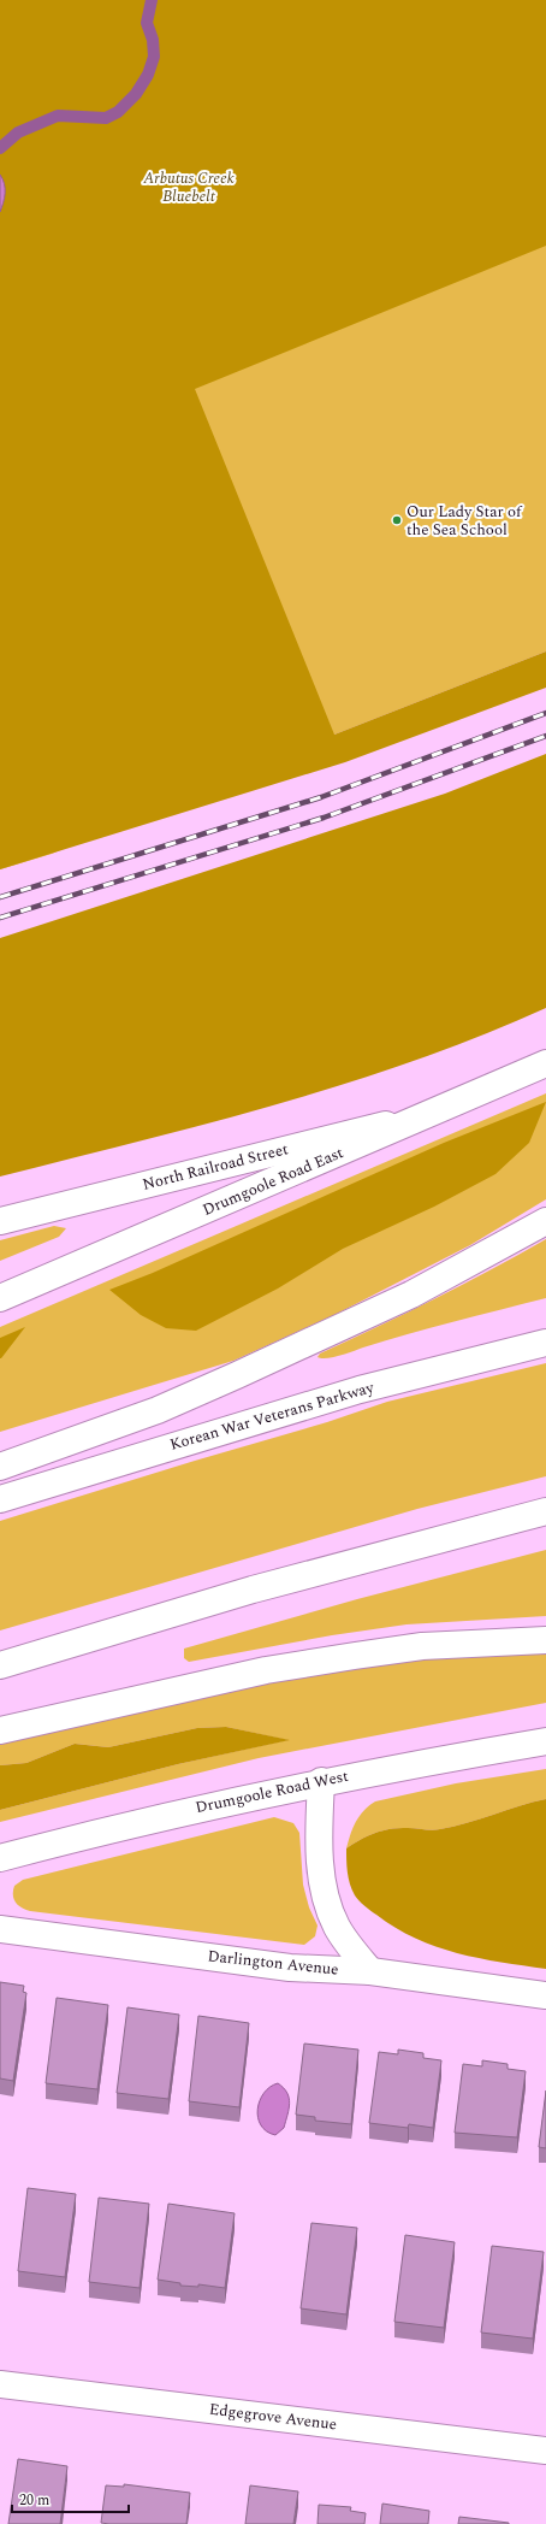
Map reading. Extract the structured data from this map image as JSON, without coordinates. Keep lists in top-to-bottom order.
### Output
{
  "streets": {
    "main road": [
      "North Railroad Street",
      "Drumgoole Road East",
      "Korean War Veterans Parkway",
      "Drumgoole Road West",
      "Darlington Avenue",
      "Edgegrove Avenue"
    ]
  },
  "crossings": [
    ["North Railroad Street", "Drumgoole Road East"]
  ],
  "parks": ["Arbutus Creek Bluebelt"],
  "places": ["Our Lady Star of the Sea School"],
  "scale_bar": "20 m"
}
